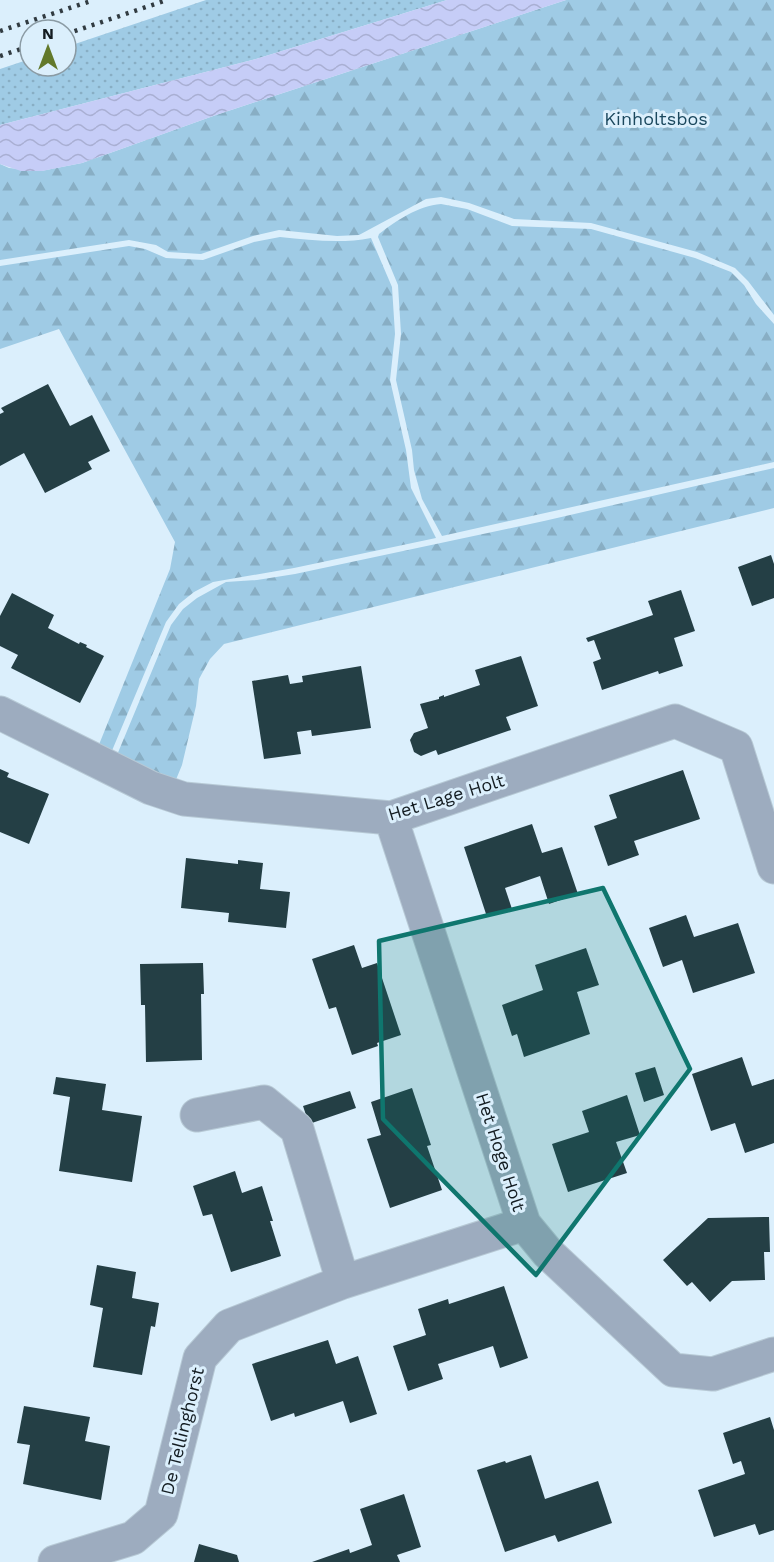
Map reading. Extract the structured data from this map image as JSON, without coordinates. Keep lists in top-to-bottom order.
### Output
{
  "streets": {
    "street": ["Het Lage Holt", "Het Hoge Holt", "De Tellinghorst"]
  },
  "crossings": [
    ["Het Lage Holt", "Het Hoge Holt"],
    ["Het Hoge Holt", "De Tellinghorst"]
  ],
  "parks": ["Kinholtsbos"],
  "north": "top"
}
